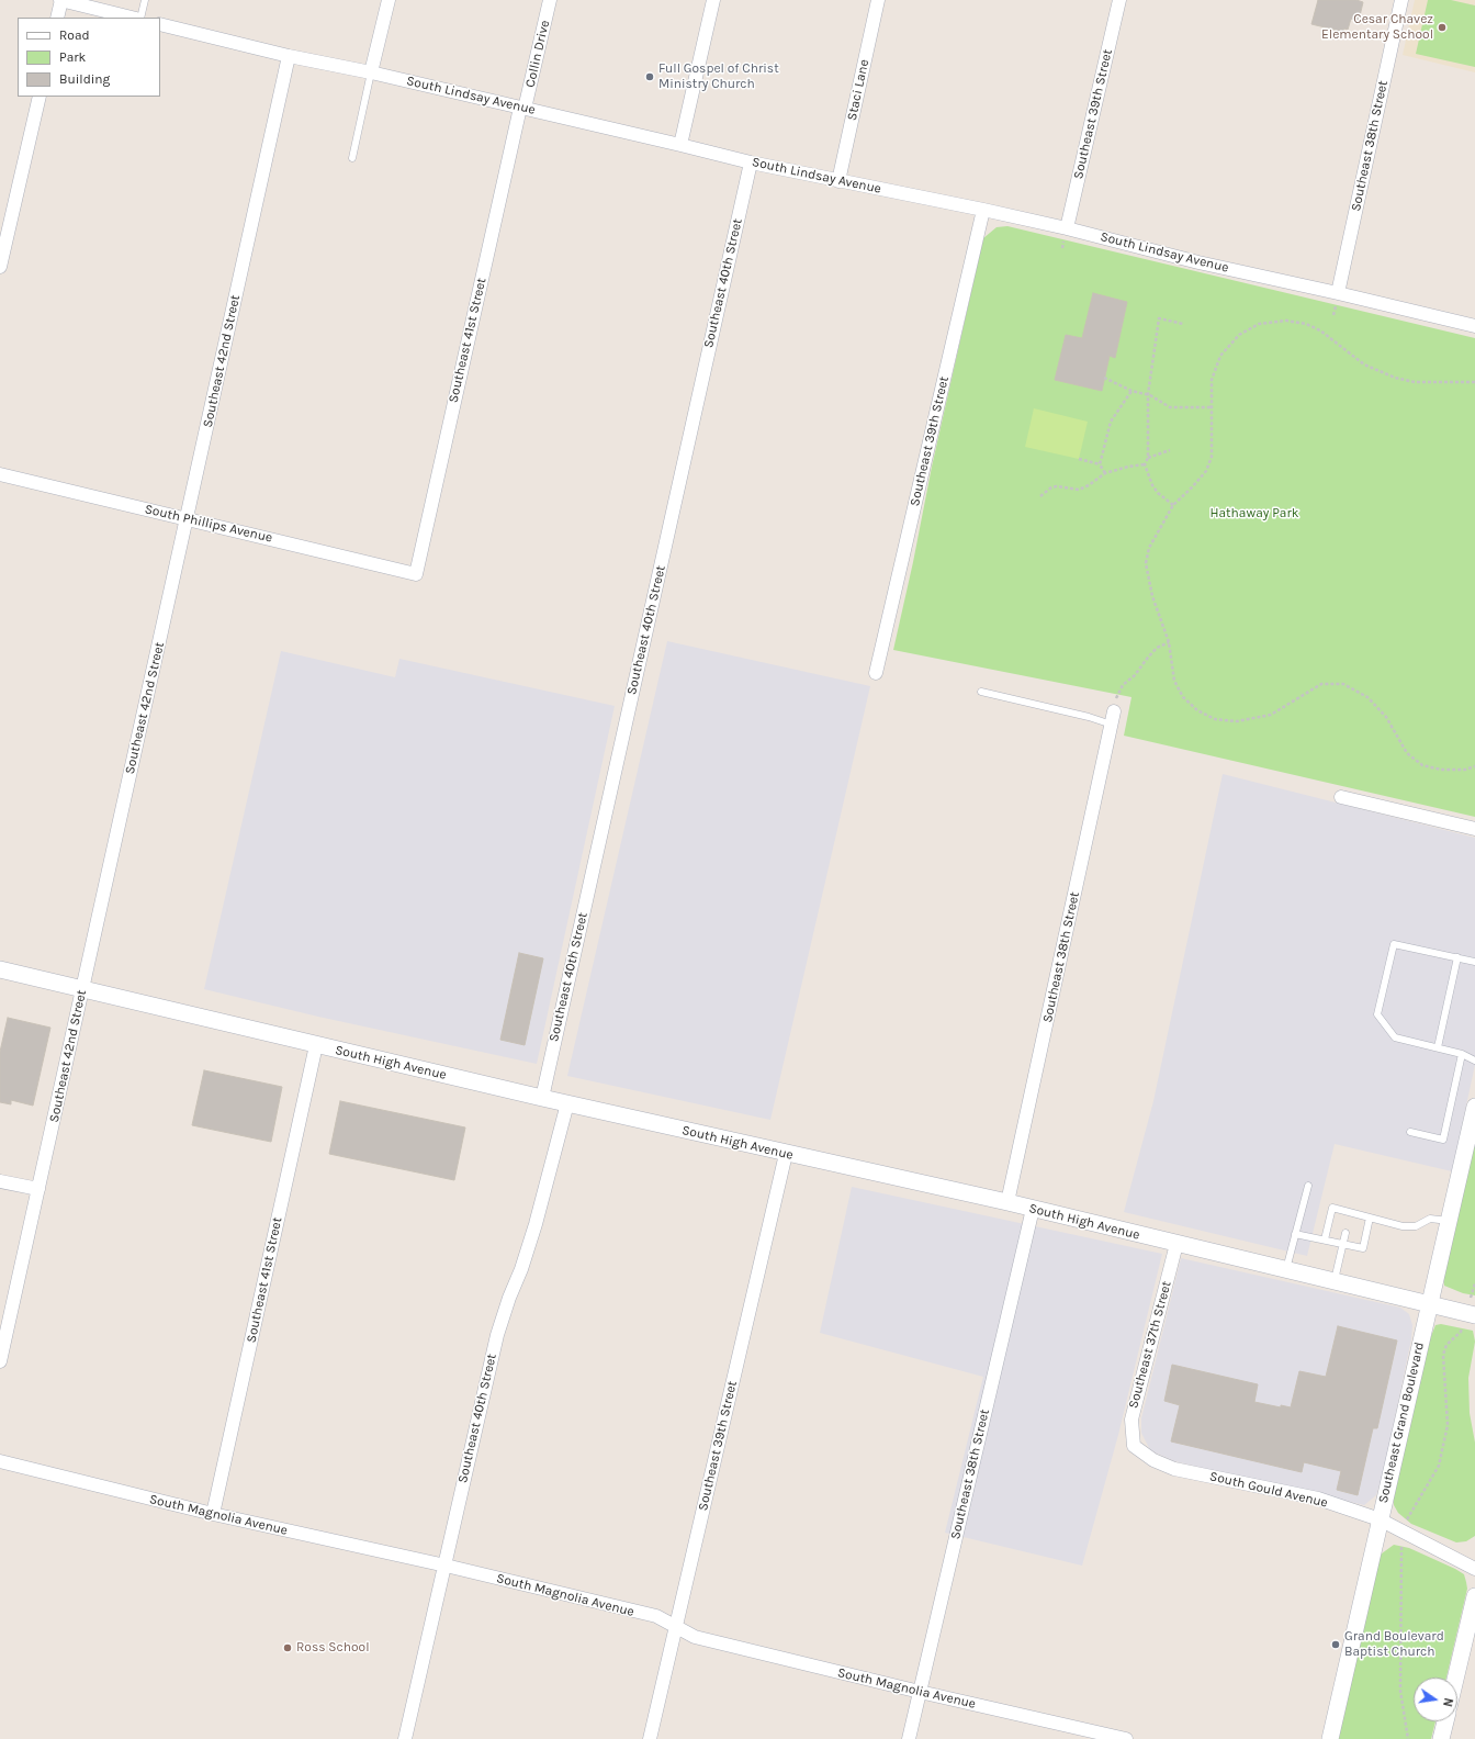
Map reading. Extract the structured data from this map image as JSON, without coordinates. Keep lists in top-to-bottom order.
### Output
{
  "streets": {
    "street": [
      "Collin Drive",
      "Staci Lane",
      "South Lindsay Avenue",
      "Southeast 39th Street",
      "Southeast 38th Street",
      "Southeast 40th Street",
      "Southeast 41st Street",
      "Southeast 42nd Street",
      "South Phillips Avenue",
      "South High Avenue",
      "Southeast 37th Street",
      "Southeast Grand Boulevard",
      "South Gould Avenue",
      "South Magnolia Avenue"
    ]
  },
  "crossings": [
    ["Collin Drive", "South Lindsay Avenue"],
    ["Collin Drive", "Southeast 41st Street"],
    ["Staci Lane", "South Lindsay Avenue"],
    ["South Lindsay Avenue", "Southeast 39th Street"],
    ["South Lindsay Avenue", "Southeast 38th Street"],
    ["South Lindsay Avenue", "Southeast 40th Street"],
    ["South Lindsay Avenue", "Southeast 41st Street"],
    ["South Lindsay Avenue", "Southeast 42nd Street"],
    ["Southeast 39th Street", "South High Avenue"],
    ["Southeast 39th Street", "South Magnolia Avenue"],
    ["Southeast 38th Street", "South High Avenue"],
    ["Southeast 38th Street", "South Magnolia Avenue"],
    ["Southeast 40th Street", "South High Avenue"],
    ["Southeast 40th Street", "South Magnolia Avenue"],
    ["Southeast 41st Street", "South Phillips Avenue"],
    ["Southeast 41st Street", "South High Avenue"],
    ["Southeast 41st Street", "South Magnolia Avenue"],
    ["Southeast 42nd Street", "South Phillips Avenue"],
    ["Southeast 42nd Street", "South High Avenue"],
    ["South High Avenue", "Southeast 37th Street"],
    ["South High Avenue", "Southeast Grand Boulevard"],
    ["Southeast 37th Street", "South Gould Avenue"],
    ["Southeast Grand Boulevard", "South Gould Avenue"]
  ],
  "parks": ["Hathaway Park"],
  "places": [
    "Cesar Chavez Elementary School",
    "Full Gospel of Christ Ministry Church",
    "Grand Boulevard Baptist Church",
    "Ross School"
  ],
  "legend": ["Road", "Park", "Building"],
  "north": "right"
}
